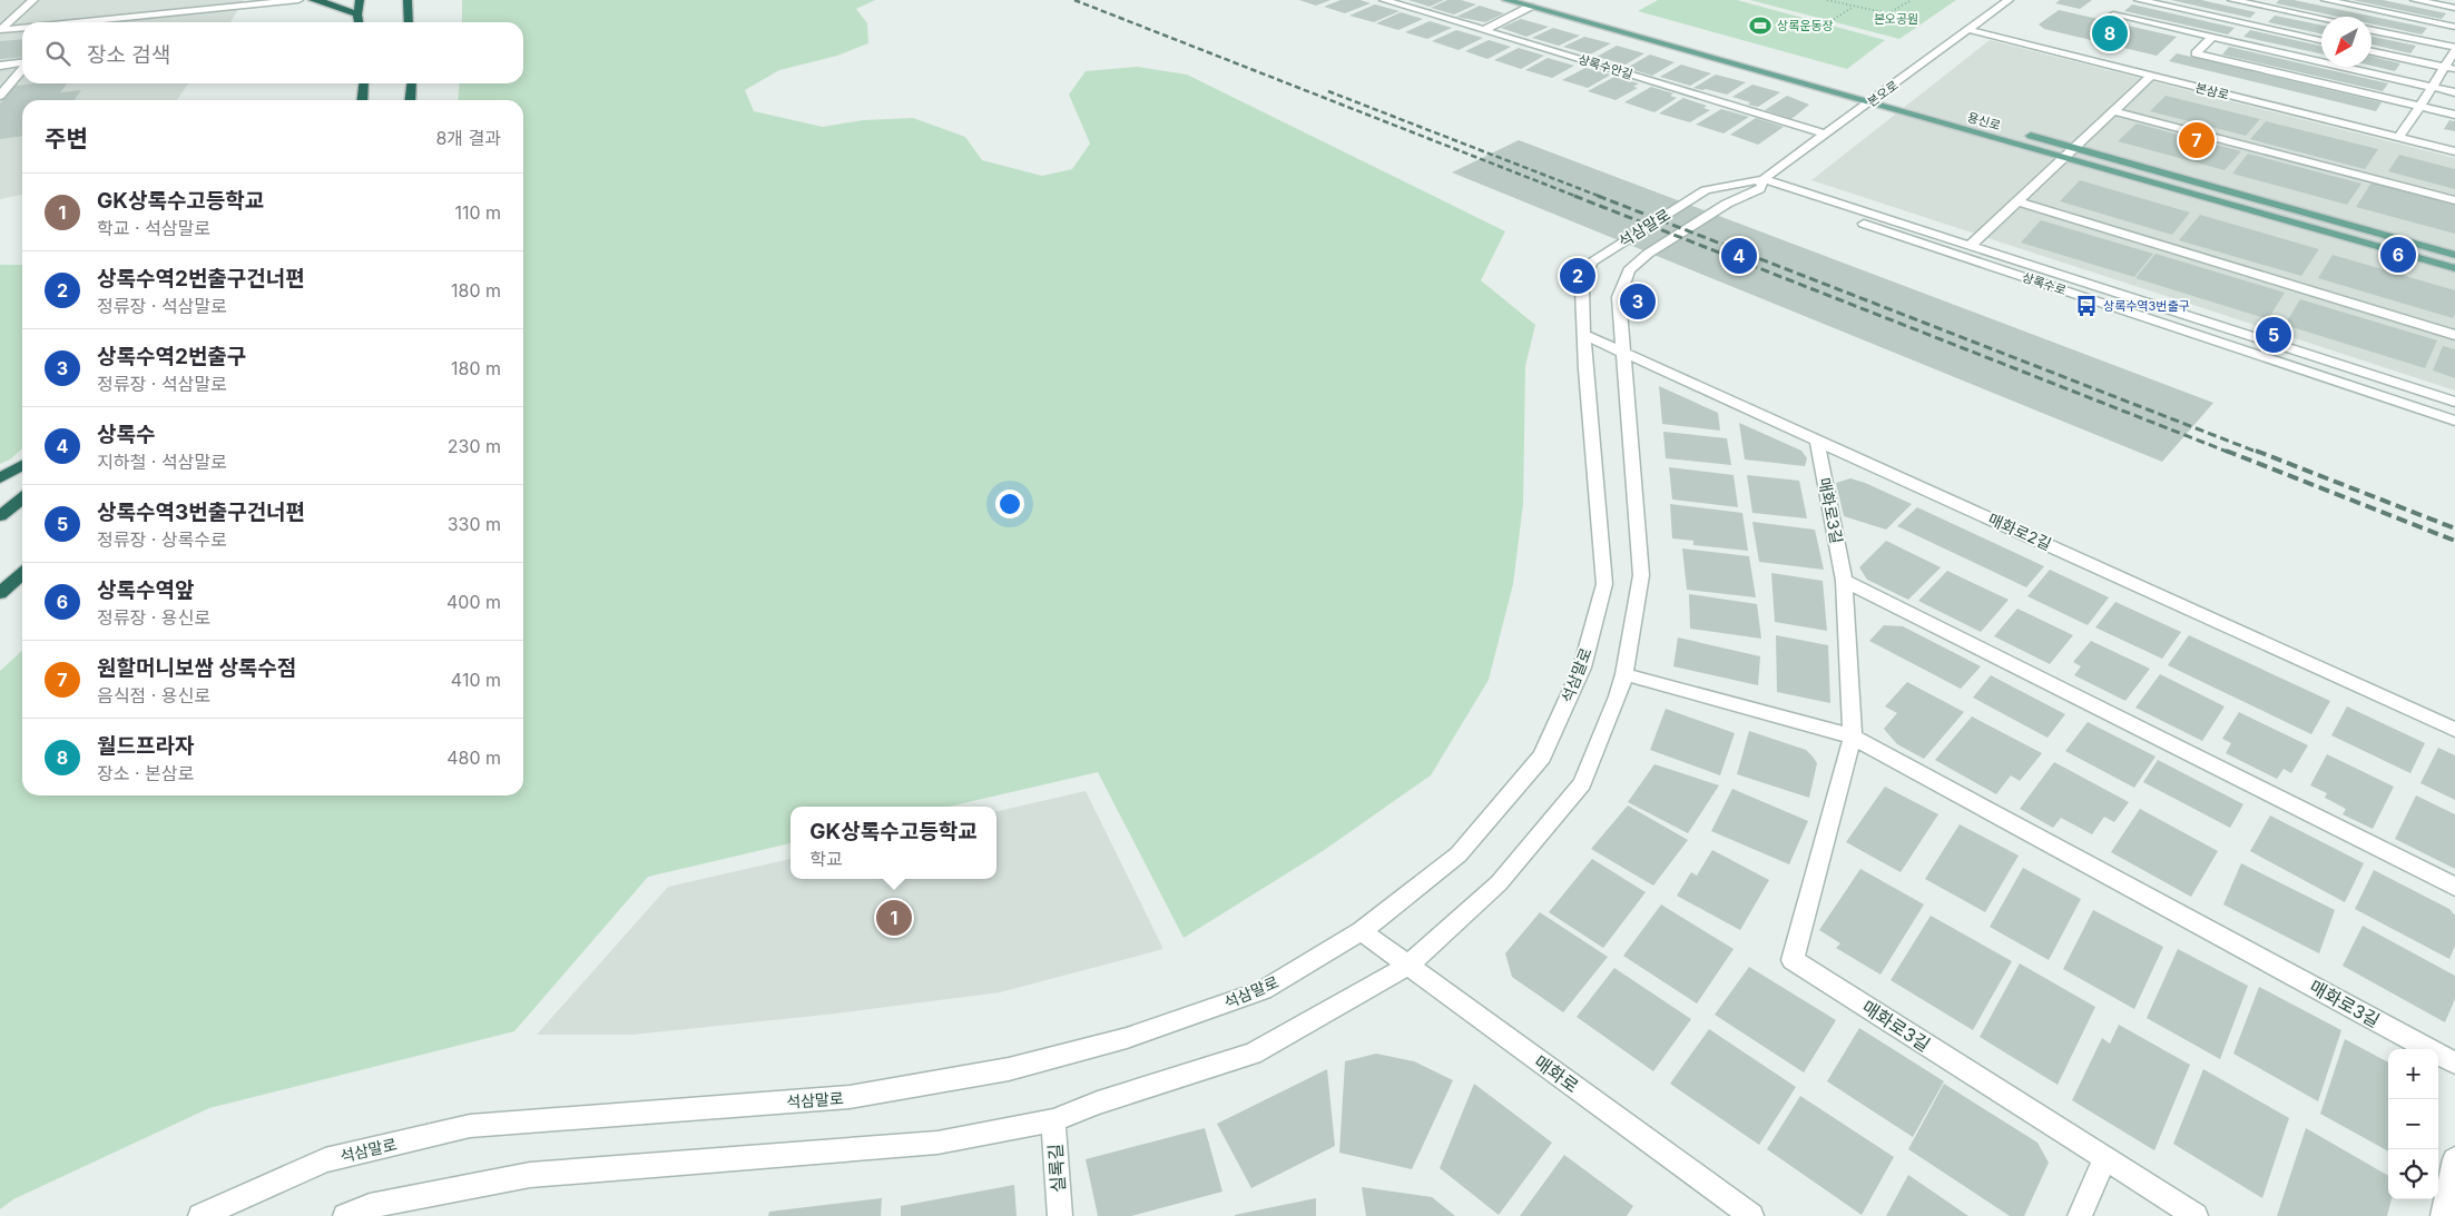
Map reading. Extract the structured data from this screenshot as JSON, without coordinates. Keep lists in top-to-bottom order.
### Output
{
  "streets": {
    "main road": ["용신로"],
    "street": [
      "상록수안길",
      "본삼로",
      "본오로",
      "석삼말로",
      "상록수로",
      "매화로3길",
      "매화로2길",
      "매화로",
      "실록길"
    ]
  },
  "crossings": [
    ["상록수안길", "본오로"],
    ["본삼로", "본오로"],
    ["본오로", "용신로"],
    ["본오로", "석삼말로"],
    ["본오로", "상록수로"],
    ["석삼말로", "상록수로"],
    ["석삼말로", "매화로2길"],
    ["석삼말로", "매화로"],
    ["석삼말로", "실록길"],
    ["매화로3길", "매화로2길"]
  ],
  "parks": ["본오공원"],
  "places": {
    "sports": ["상록운동장"],
    "bus stop": ["상록수역3번출구"]
  },
  "north": "bottom left",
  "page": {
    "pins": [
      "8",
      "7",
      "6",
      "4",
      "2",
      "3",
      "5",
      "1"
    ],
    "search": "장소 검색",
    "heading": ["주변", "8개 결과"],
    "list": [
      {
        "mark": "1",
        "name": "GK상록수고등학교",
        "note": "학교 · 석삼말로",
        "value": "110 m"
      },
      {
        "mark": "2",
        "name": "상록수역2번출구건너편",
        "note": "정류장 · 석삼말로",
        "value": "180 m"
      },
      {
        "mark": "3",
        "name": "상록수역2번출구",
        "note": "정류장 · 석삼말로",
        "value": "180 m"
      },
      {
        "mark": "4",
        "name": "상록수",
        "note": "지하철 · 석삼말로",
        "value": "230 m"
      },
      {
        "mark": "5",
        "name": "상록수역3번출구건너편",
        "note": "정류장 · 상록수로",
        "value": "330 m"
      },
      {
        "mark": "6",
        "name": "상록수역앞",
        "note": "정류장 · 용신로",
        "value": "400 m"
      },
      {
        "mark": "7",
        "name": "원할머니보쌈 상록수점",
        "note": "음식점 · 용신로",
        "value": "410 m"
      },
      {
        "mark": "8",
        "name": "월드프라자",
        "note": "장소 · 본삼로",
        "value": "480 m"
      }
    ],
    "popup": ["GK상록수고등학교", "학교"],
    "map_buttons": ["+", "−"]
  }
}
